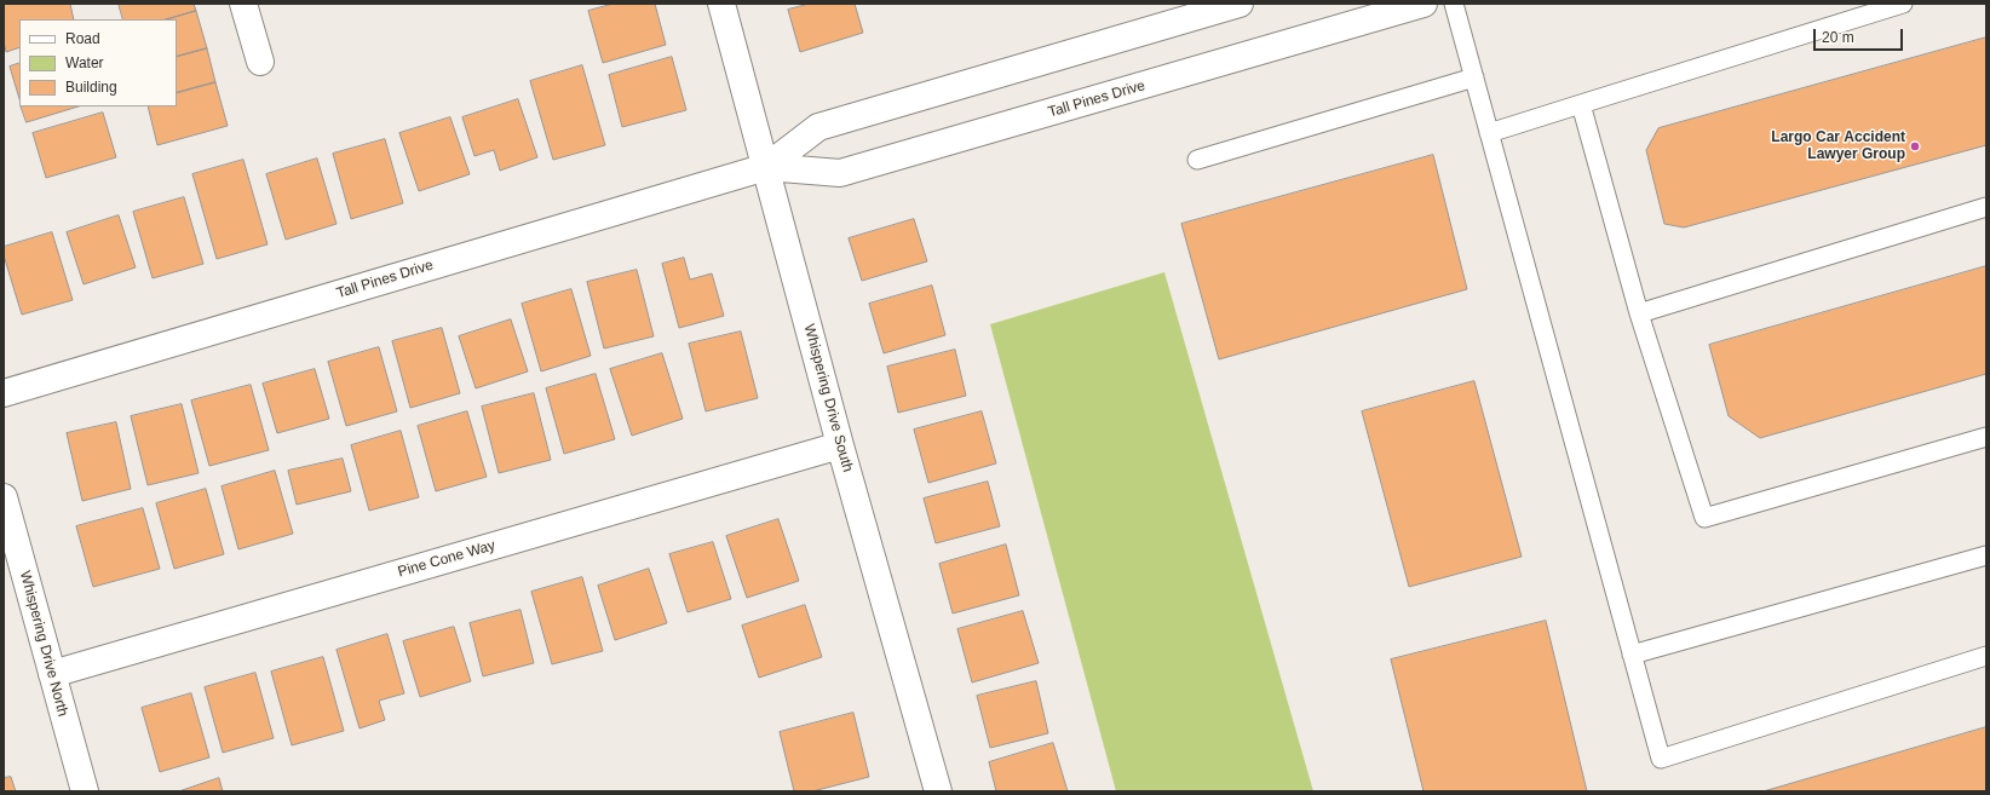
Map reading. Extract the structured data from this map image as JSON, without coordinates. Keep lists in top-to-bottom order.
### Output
{
  "streets": {
    "street": [
      "Tall Pines Drive",
      "Whispering Drive South",
      "Pine Cone Way",
      "Whispering Drive North"
    ]
  },
  "crossings": [
    ["Tall Pines Drive", "Whispering Drive South"],
    ["Whispering Drive South", "Pine Cone Way"],
    ["Pine Cone Way", "Whispering Drive North"]
  ],
  "places": ["Largo Car Accident Lawyer Group"],
  "legend": ["Road", "Water", "Building"],
  "scale_bar": "20 m"
}
